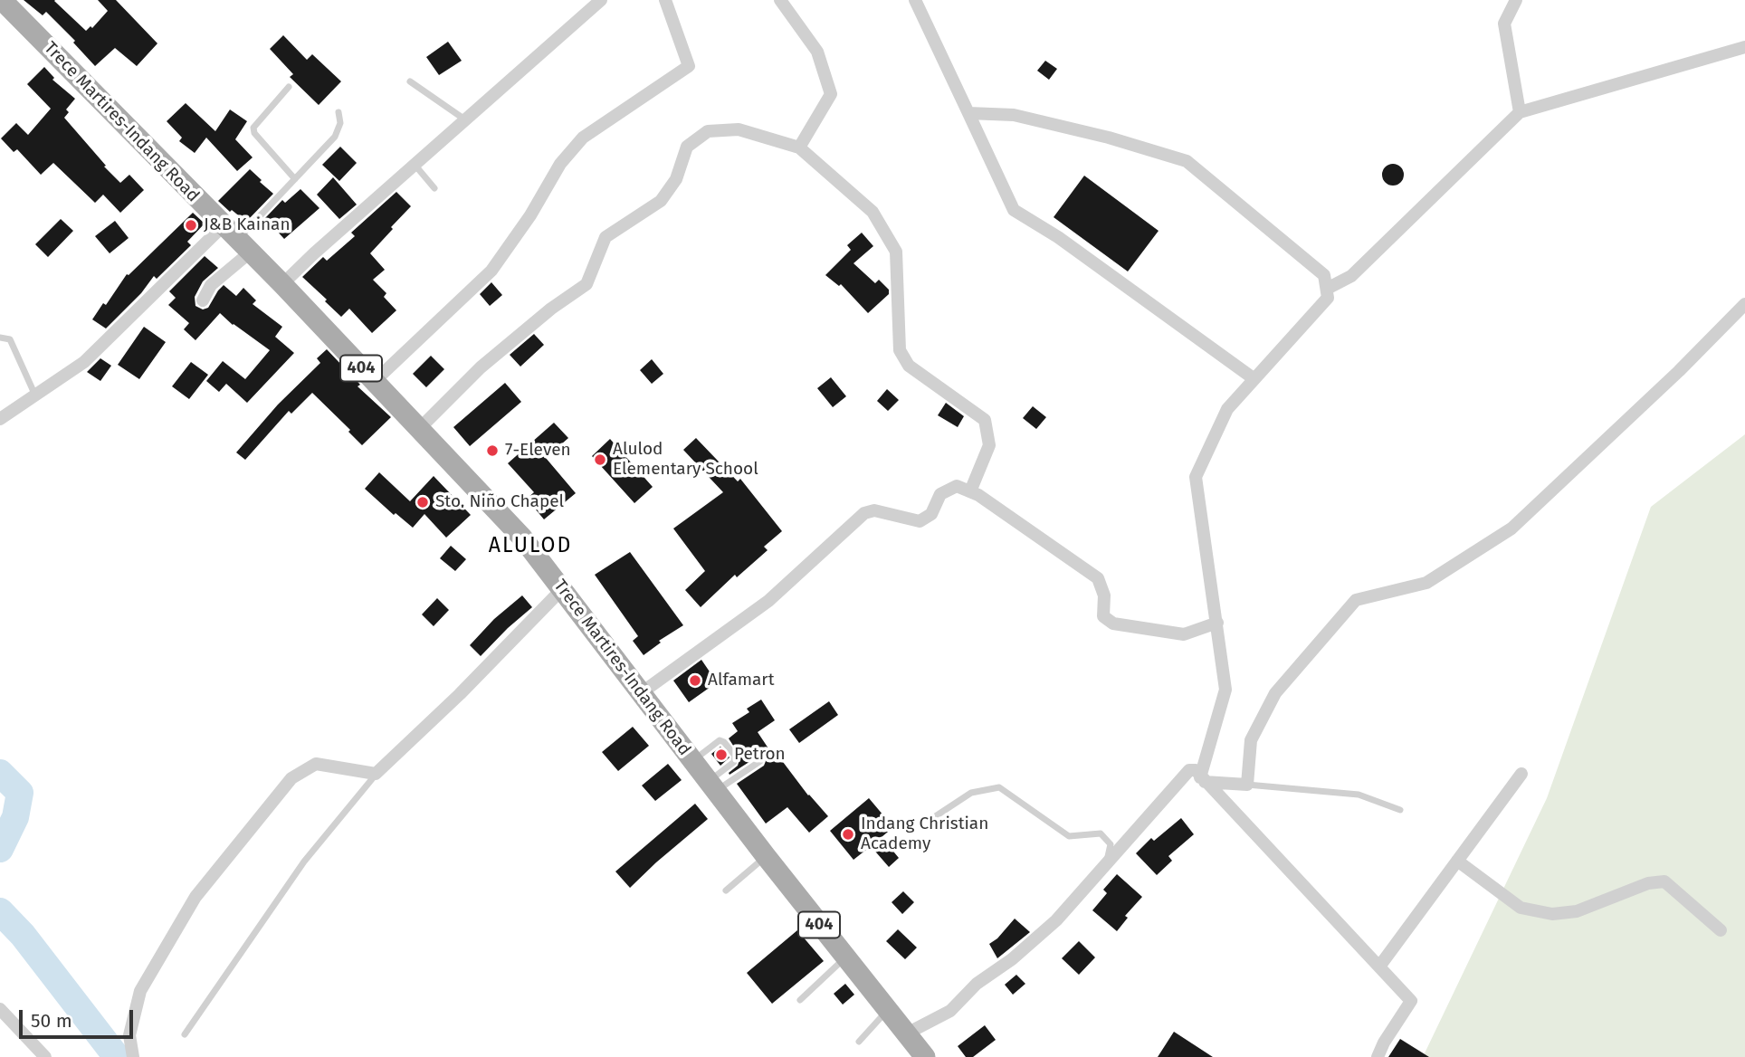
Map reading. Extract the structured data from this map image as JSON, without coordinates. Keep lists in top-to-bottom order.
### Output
{
  "streets": {
    "main road": ["Trece Martires-Indang Road", "404"]
  },
  "districts": ["ALULOD"],
  "places": [
    "J&B Kainan",
    "7-Eleven",
    "Alulod Elementary School",
    "Sto. Niño Chapel",
    "Alfamart",
    "Petron",
    "Indang Christian Academy"
  ],
  "scale_bar": "50 m"
}
